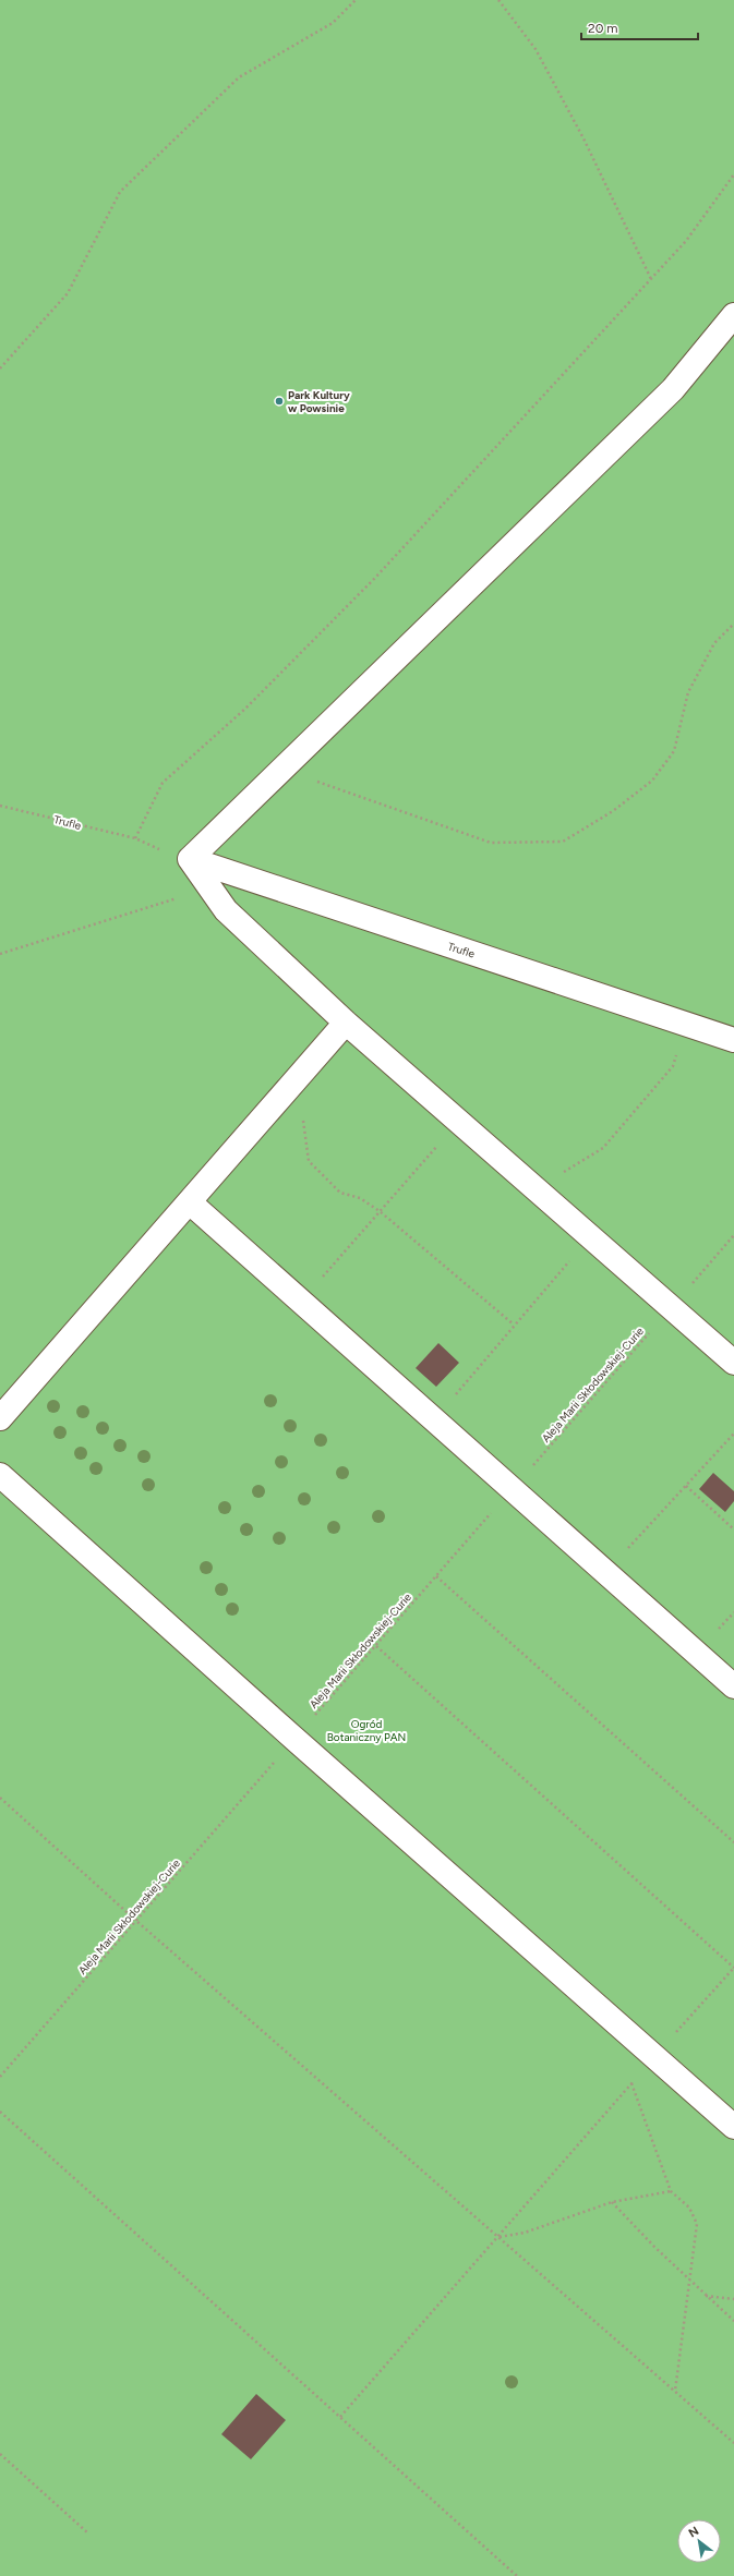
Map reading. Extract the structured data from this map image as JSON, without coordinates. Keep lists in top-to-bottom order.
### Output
{
  "streets": {
    "street": ["Trufle"],
    "path": ["Aleja Marii Skłodowskiej-Curie"]
  },
  "parks": ["Ogród Botaniczny PAN"],
  "places": ["Park Kultury w Powsinie"],
  "scale_bar": "20 m",
  "north": "top left"
}
